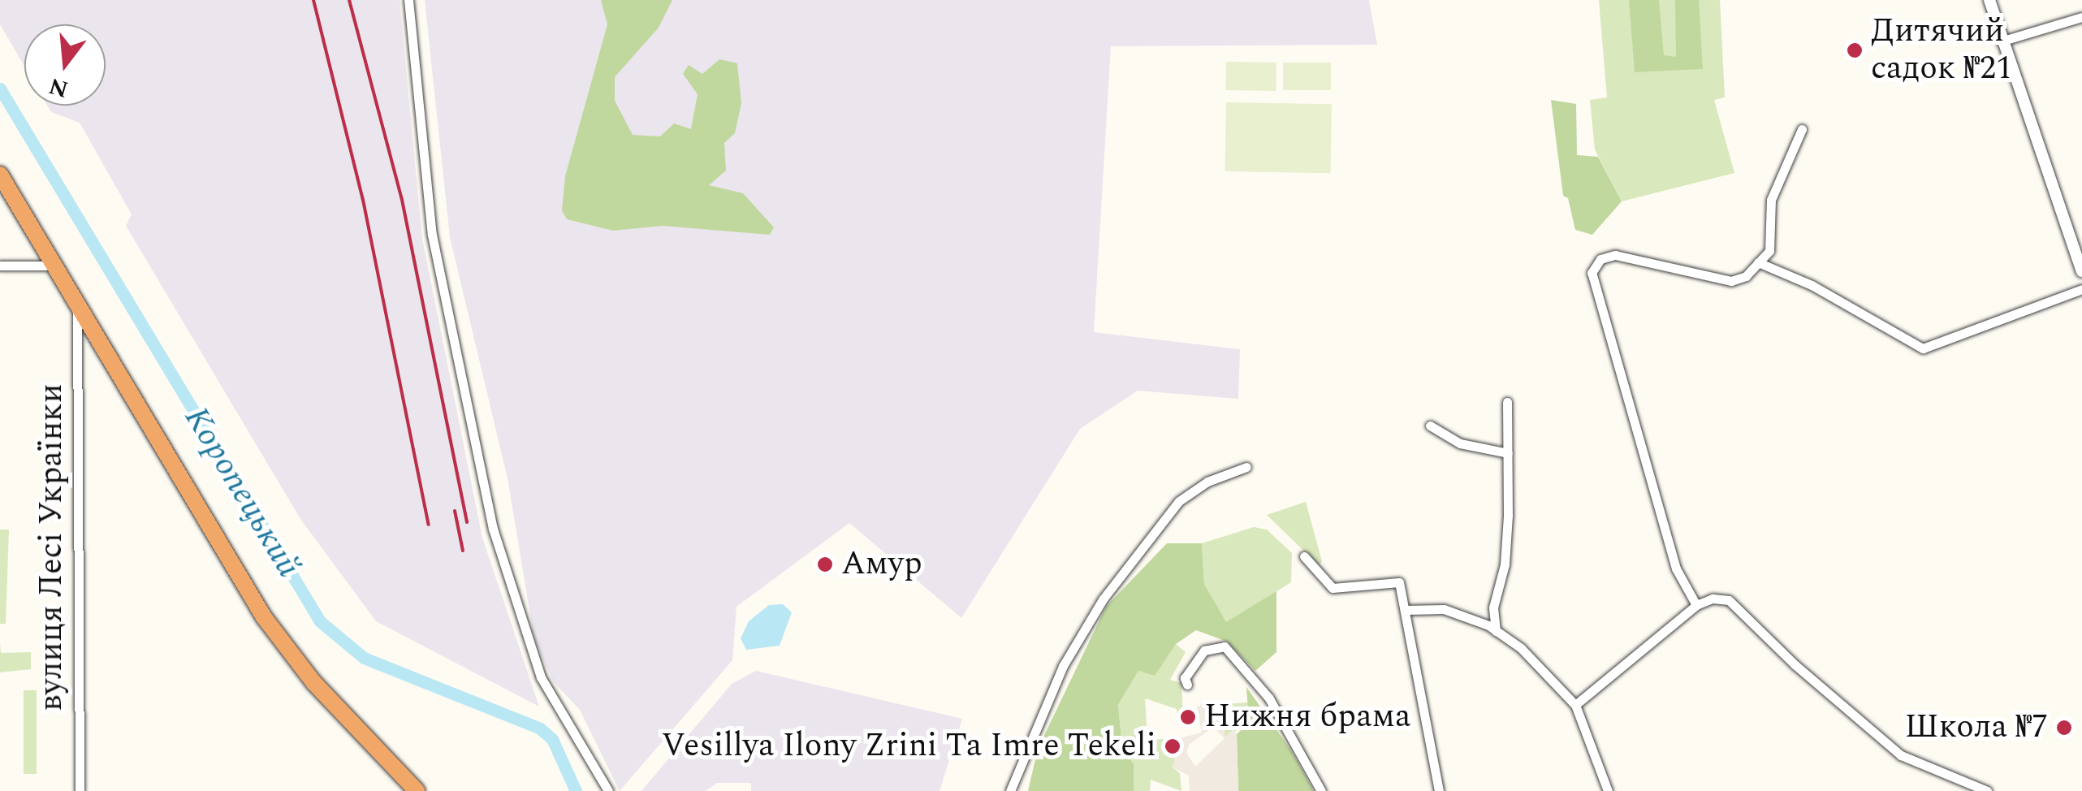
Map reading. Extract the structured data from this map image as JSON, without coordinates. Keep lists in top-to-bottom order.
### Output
{
  "streets": {
    "street": ["вулиця Лесі Українки"]
  },
  "water": ["Коропецький"],
  "places": [
    "Дитячий садок №21",
    "Амур",
    "Нижня брама",
    "Школа №7",
    "Vesillya Ilony Zrini Ta Imre Tekeli"
  ],
  "north": "bottom"
}
